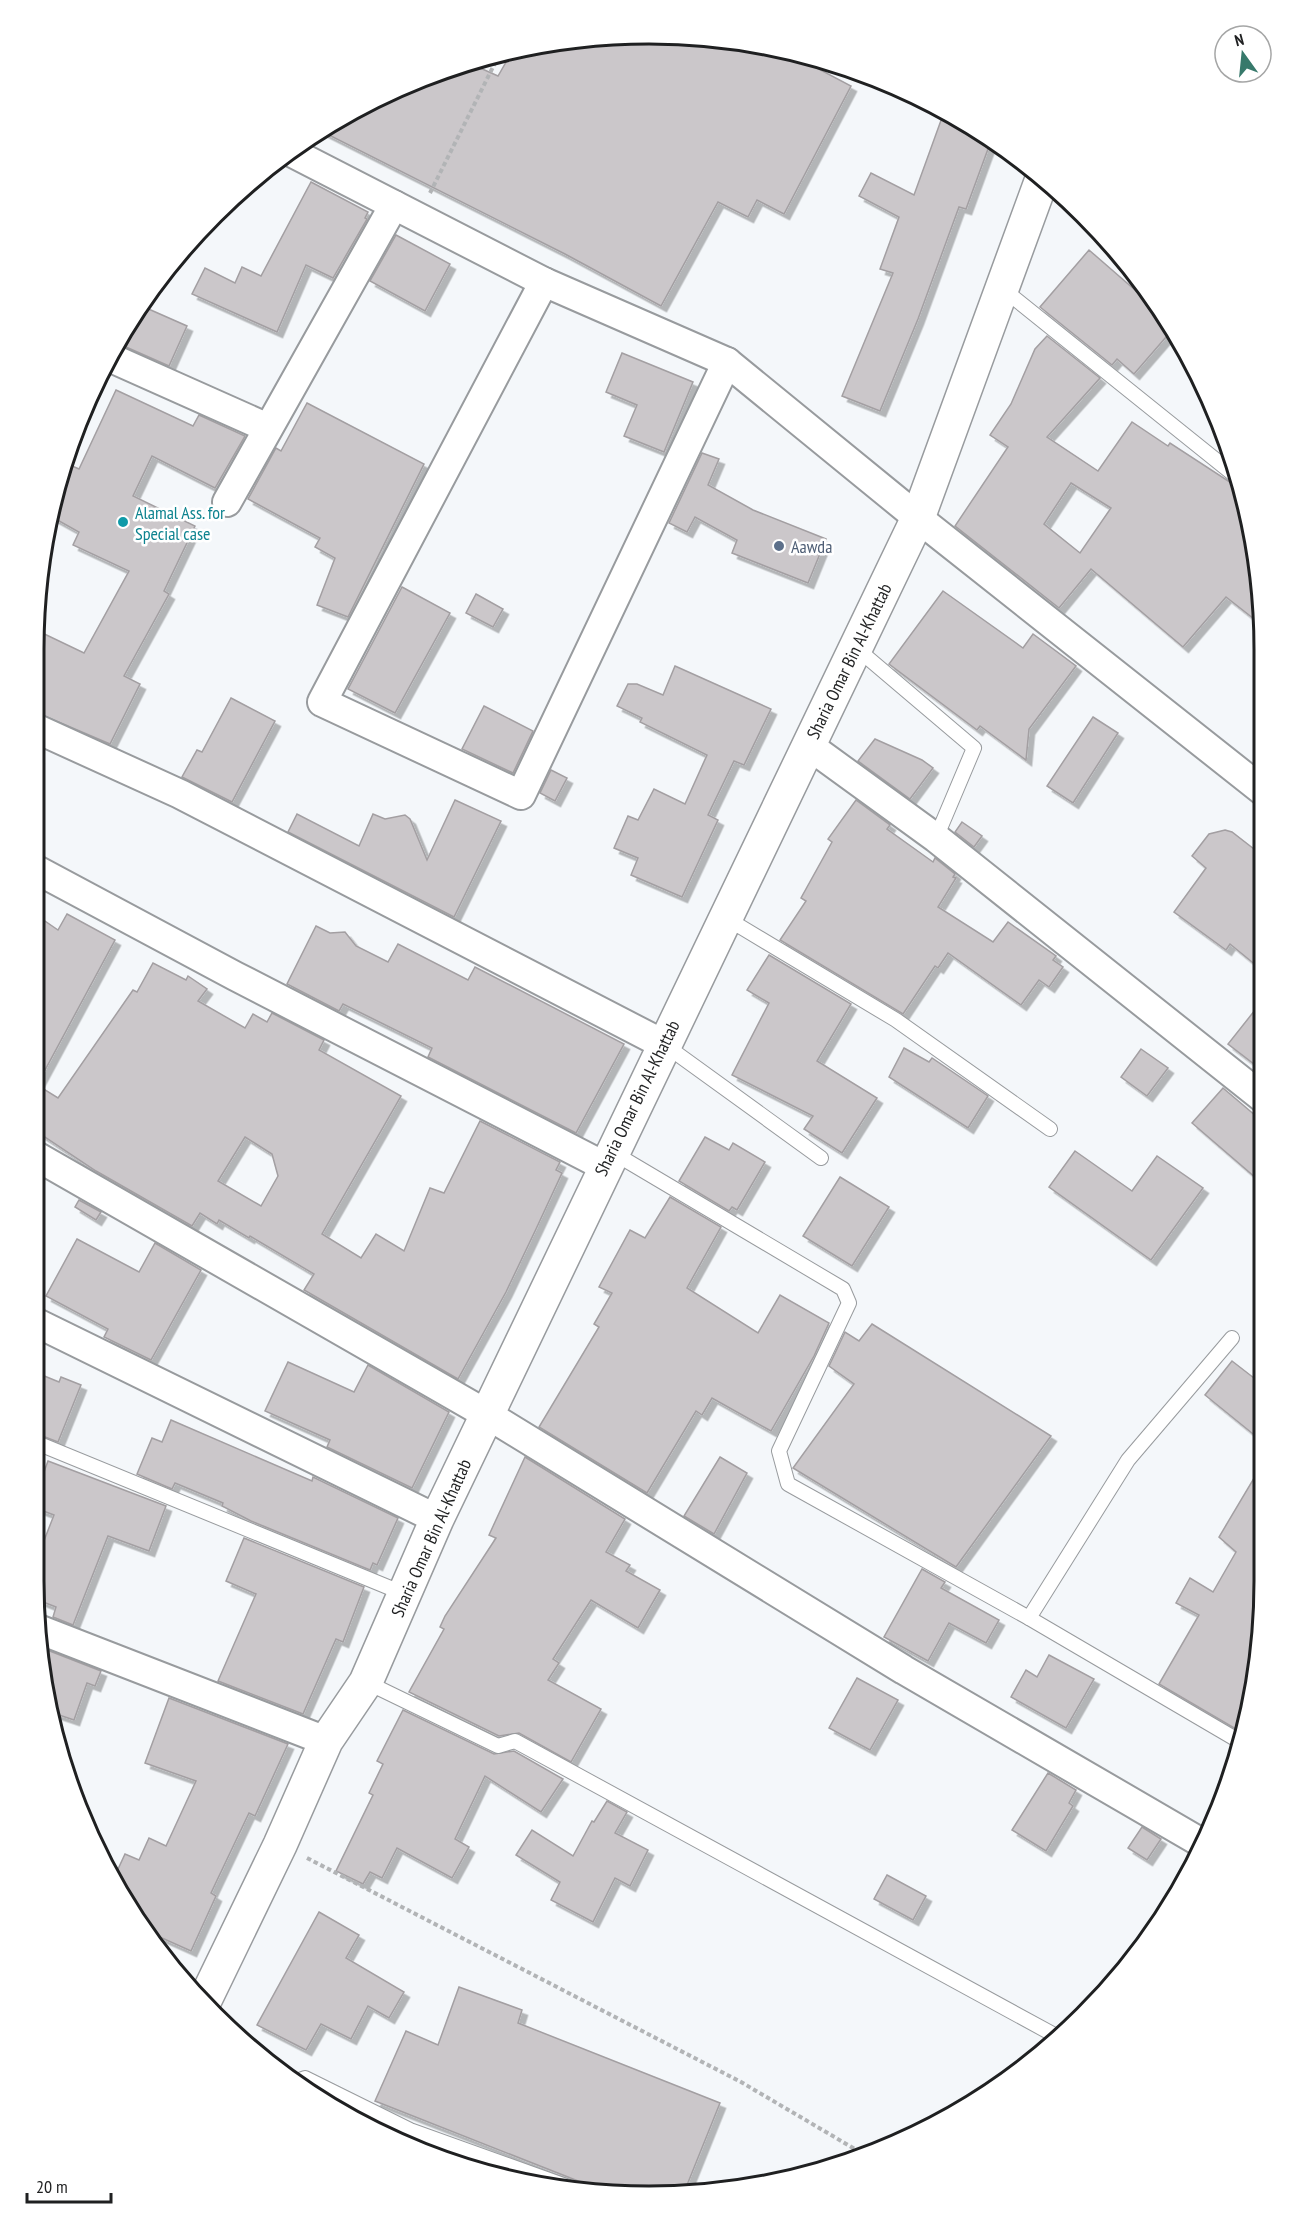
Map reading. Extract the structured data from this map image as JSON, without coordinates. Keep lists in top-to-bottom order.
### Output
{
  "streets": {
    "main road": ["Sharia Omar Bin Al-Khattab"]
  },
  "places": ["Alamal Ass. for Special case", "Aawda"],
  "scale_bar": "20 m",
  "north": "top"
}
